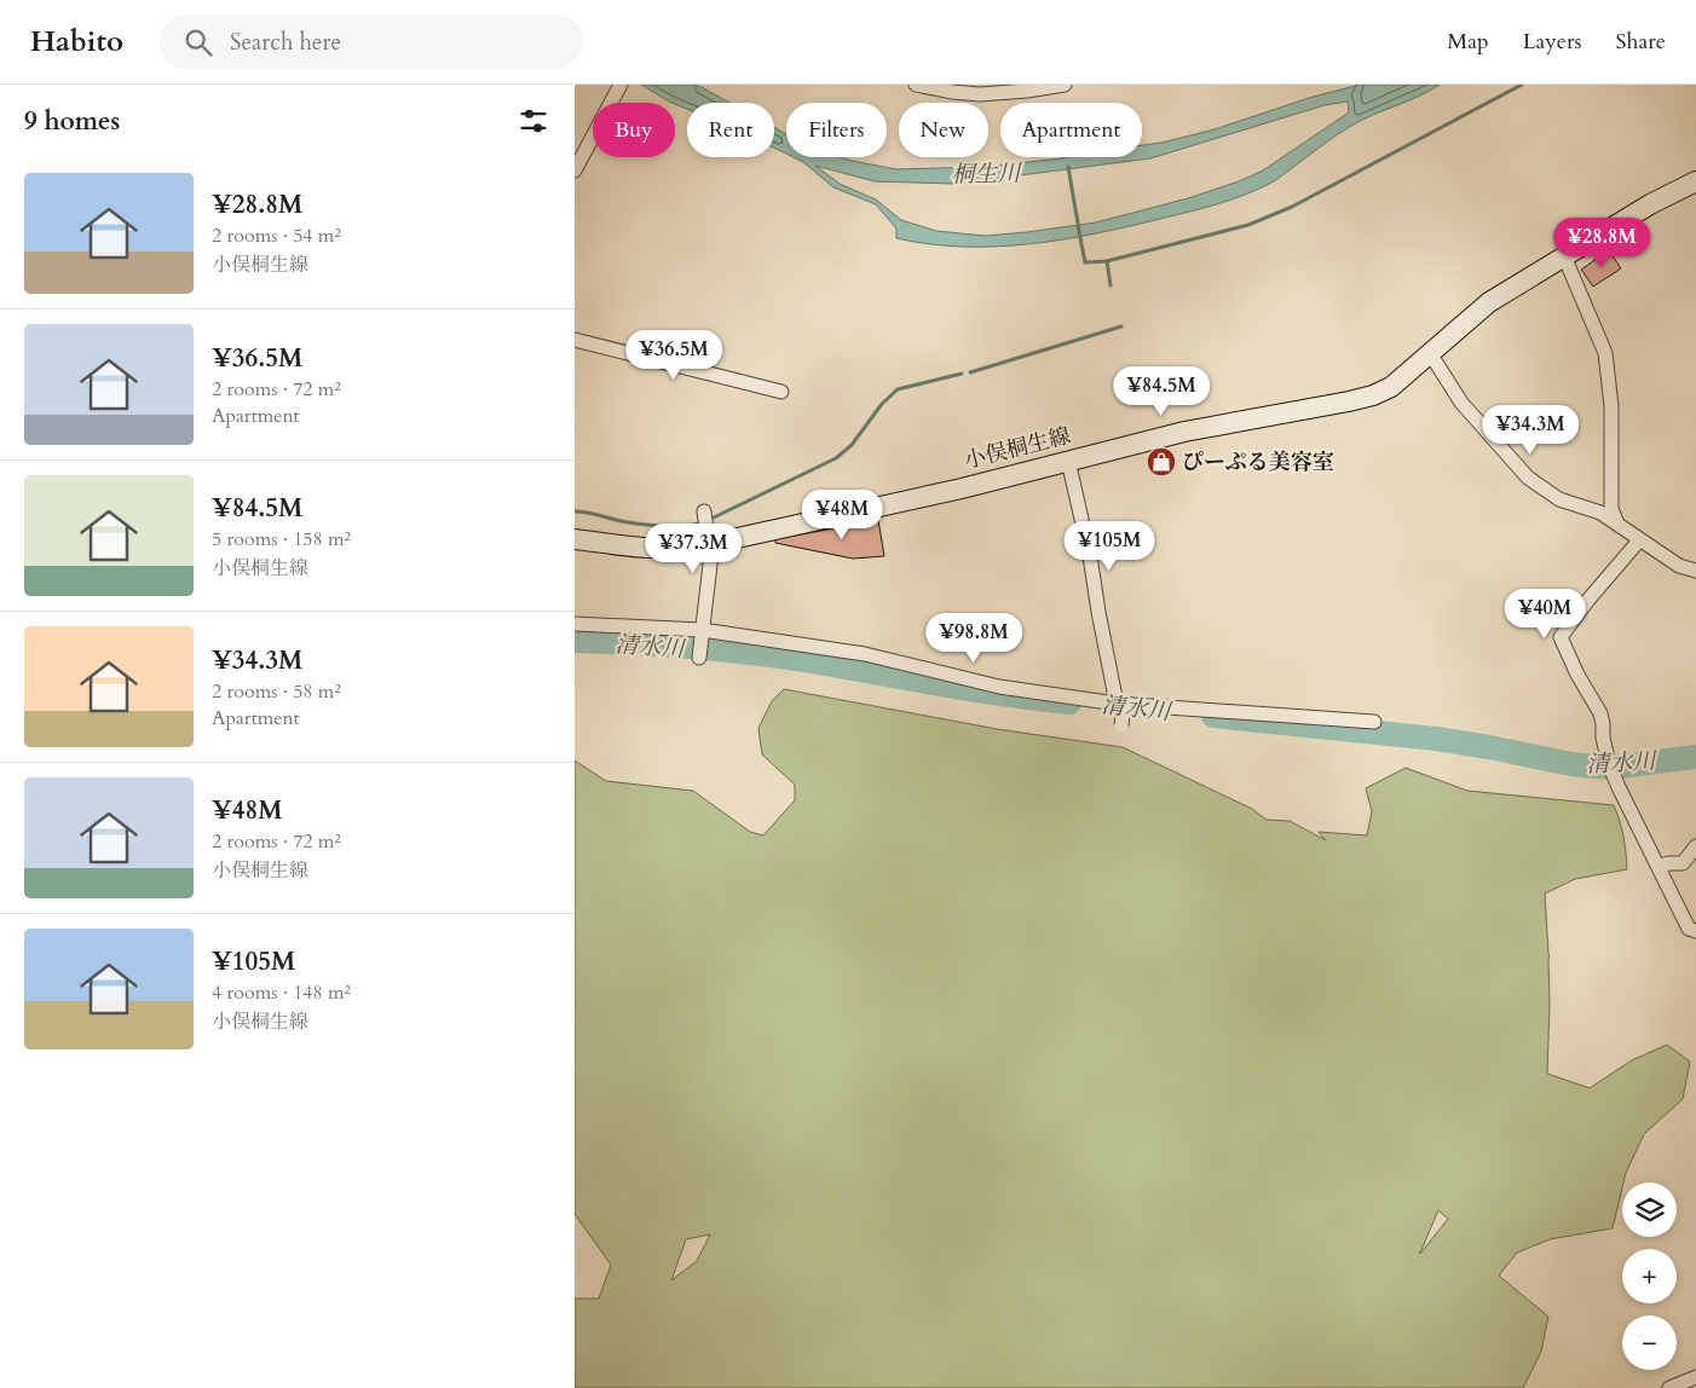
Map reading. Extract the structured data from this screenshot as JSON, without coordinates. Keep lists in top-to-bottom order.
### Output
{
  "streets": {
    "main road": ["小俣桐生線"]
  },
  "water": ["桐生川", "清水川"],
  "places": {
    "shop": ["ぴーぷる美容室"]
  },
  "page": {
    "header": "Habito",
    "search": "Search here",
    "nav": ["Map", "Layers", "Share"],
    "heading": "9 homes",
    "chip": [
      "Buy",
      "Rent",
      "Filters",
      "New",
      "Apartment"
    ],
    "list": [
      {
        "name": "¥28.8M",
        "note": "2 rooms · 54 m² · 小俣桐生線"
      },
      {
        "name": "¥36.5M",
        "note": "2 rooms · 72 m² · Apartment"
      },
      {
        "name": "¥84.5M",
        "note": "5 rooms · 158 m² · 小俣桐生線"
      },
      {
        "name": "¥34.3M",
        "note": "2 rooms · 58 m² · Apartment"
      },
      {
        "name": "¥48M",
        "note": "2 rooms · 72 m² · 小俣桐生線"
      },
      {
        "name": "¥105M",
        "note": "4 rooms · 148 m² · 小俣桐生線"
      }
    ],
    "price": [
      "¥28.8M",
      "¥36.5M",
      "¥84.5M",
      "¥34.3M",
      "¥48M",
      "¥105M",
      "¥37.3M",
      "¥40M",
      "¥98.8M"
    ],
    "map_buttons": ["+", "−"]
  }
}
